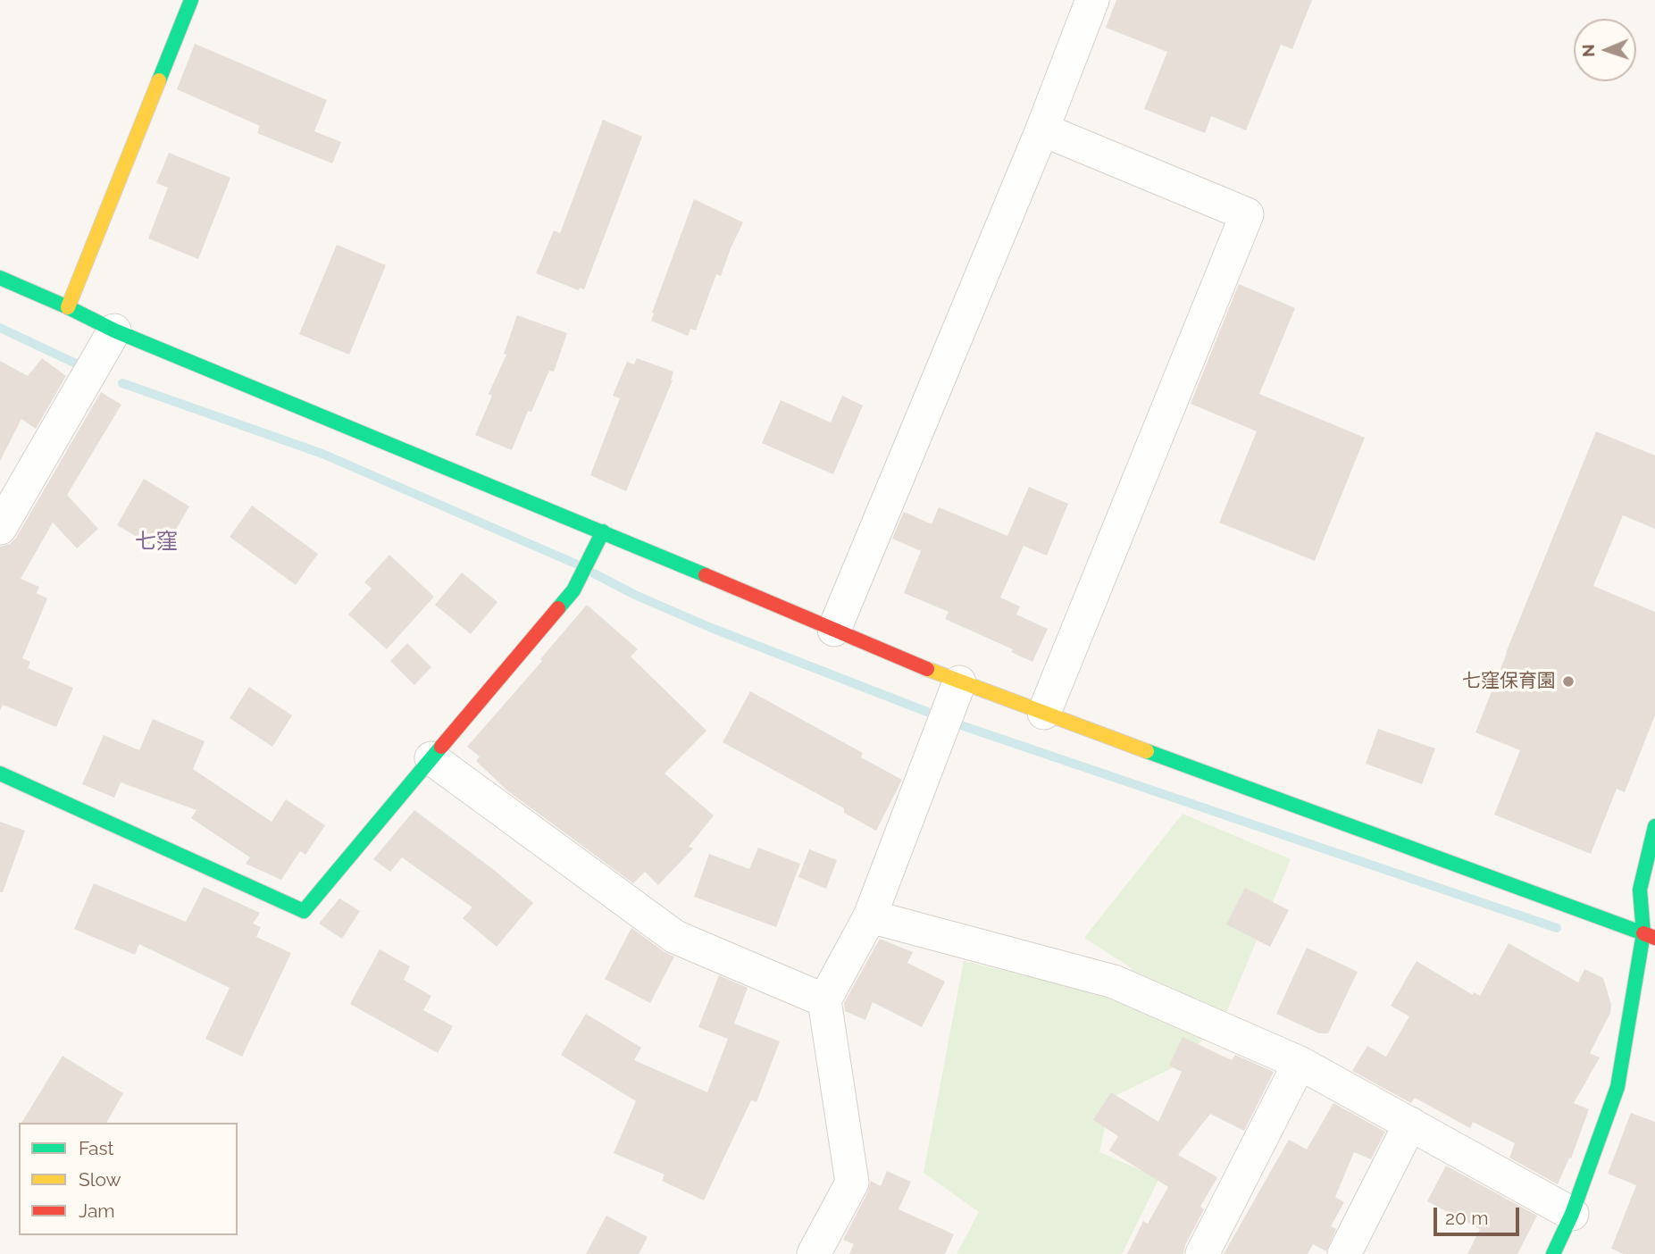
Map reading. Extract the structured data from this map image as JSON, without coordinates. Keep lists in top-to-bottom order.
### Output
{
  "districts": ["七窪"],
  "places": ["七窪保育園"],
  "legend": ["Fast", "Slow", "Jam"],
  "scale_bar": "20 m",
  "north": "left"
}
